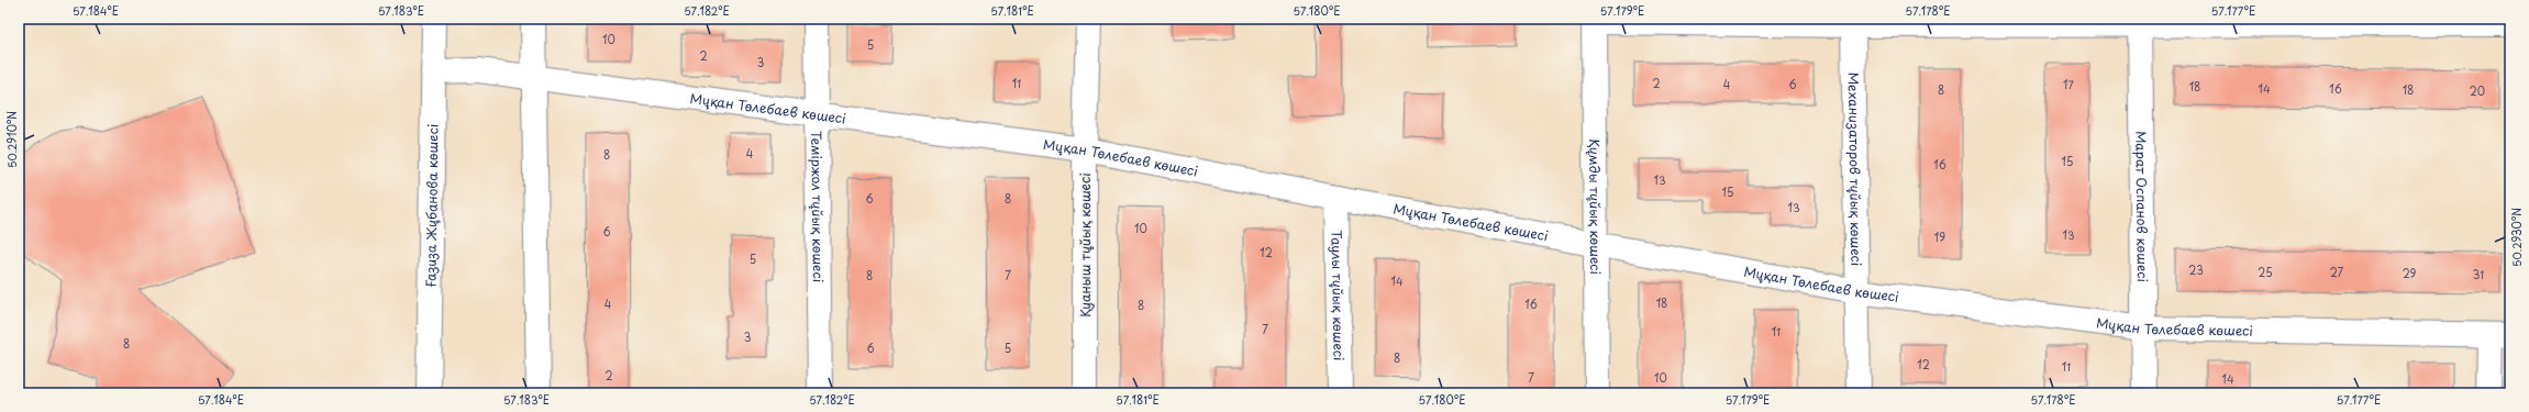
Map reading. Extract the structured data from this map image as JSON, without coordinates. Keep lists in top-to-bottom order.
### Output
{
  "streets": {
    "street": [
      "Мұқан Төлебаев көшесі",
      "Механизаторов тұйық көшесі",
      "Ғазиза Жұбанова көшесі",
      "Марат Оспанов көшесі",
      "Теміржол тұйық көшесі",
      "Құмды тұйық көшесі",
      "Қуаныш тұйық көшесі",
      "Таулы тұйық көшесі"
    ]
  },
  "crossings": [
    ["Мұқан Төлебаев көшесі", "Механизаторов тұйық көшесі"],
    ["Мұқан Төлебаев көшесі", "Ғазиза Жұбанова көшесі"],
    ["Мұқан Төлебаев көшесі", "Марат Оспанов көшесі"],
    ["Мұқан Төлебаев көшесі", "Теміржол тұйық көшесі"],
    ["Мұқан Төлебаев көшесі", "Құмды тұйық көшесі"],
    ["Мұқан Төлебаев көшесі", "Қуаныш тұйық көшесі"],
    ["Мұқан Төлебаев көшесі", "Таулы тұйық көшесі"]
  ],
  "house_numbers": [
    "10",
    "5",
    "2",
    "3",
    "11",
    "2",
    "4",
    "6",
    "17",
    "18",
    "14",
    "16",
    "8",
    "18",
    "20",
    "4",
    "8",
    "15",
    "16",
    "13",
    "15",
    "6",
    "8",
    "13",
    "10",
    "6",
    "13",
    "19",
    "12",
    "5",
    "23",
    "25",
    "27",
    "29",
    "31",
    "8",
    "7",
    "14",
    "18",
    "4",
    "16",
    "8",
    "7",
    "11",
    "3",
    "8",
    "6",
    "5",
    "8",
    "12",
    "11",
    "2",
    "7",
    "10",
    "14"
  ],
  "coordinates": [
    "57.184°E",
    "57.183°E",
    "57.182°E",
    "57.181°E",
    "57.180°E",
    "57.179°E",
    "57.178°E",
    "57.177°E",
    "50.2910°N",
    "50.2930°N"
  ]
}
